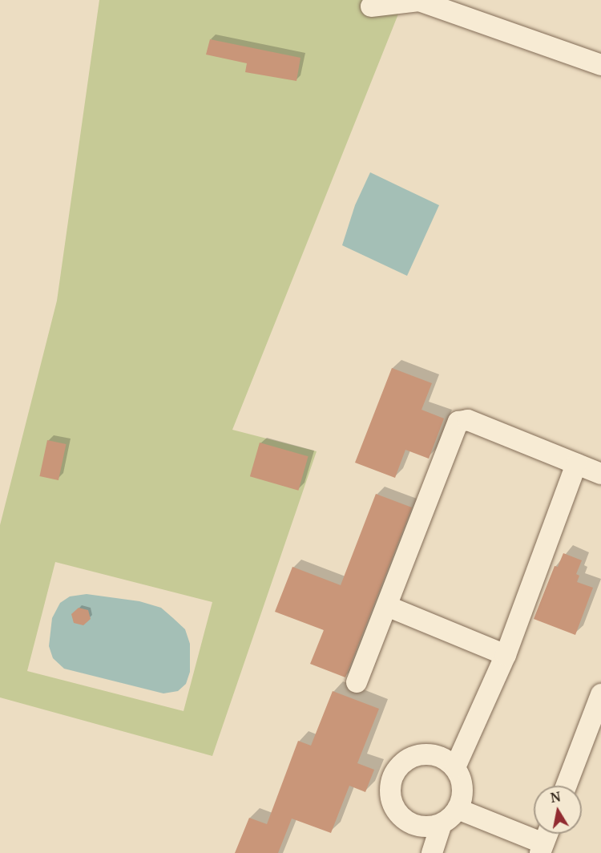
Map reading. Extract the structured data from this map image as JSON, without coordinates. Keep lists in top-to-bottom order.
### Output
{
  "north": "top"
}
